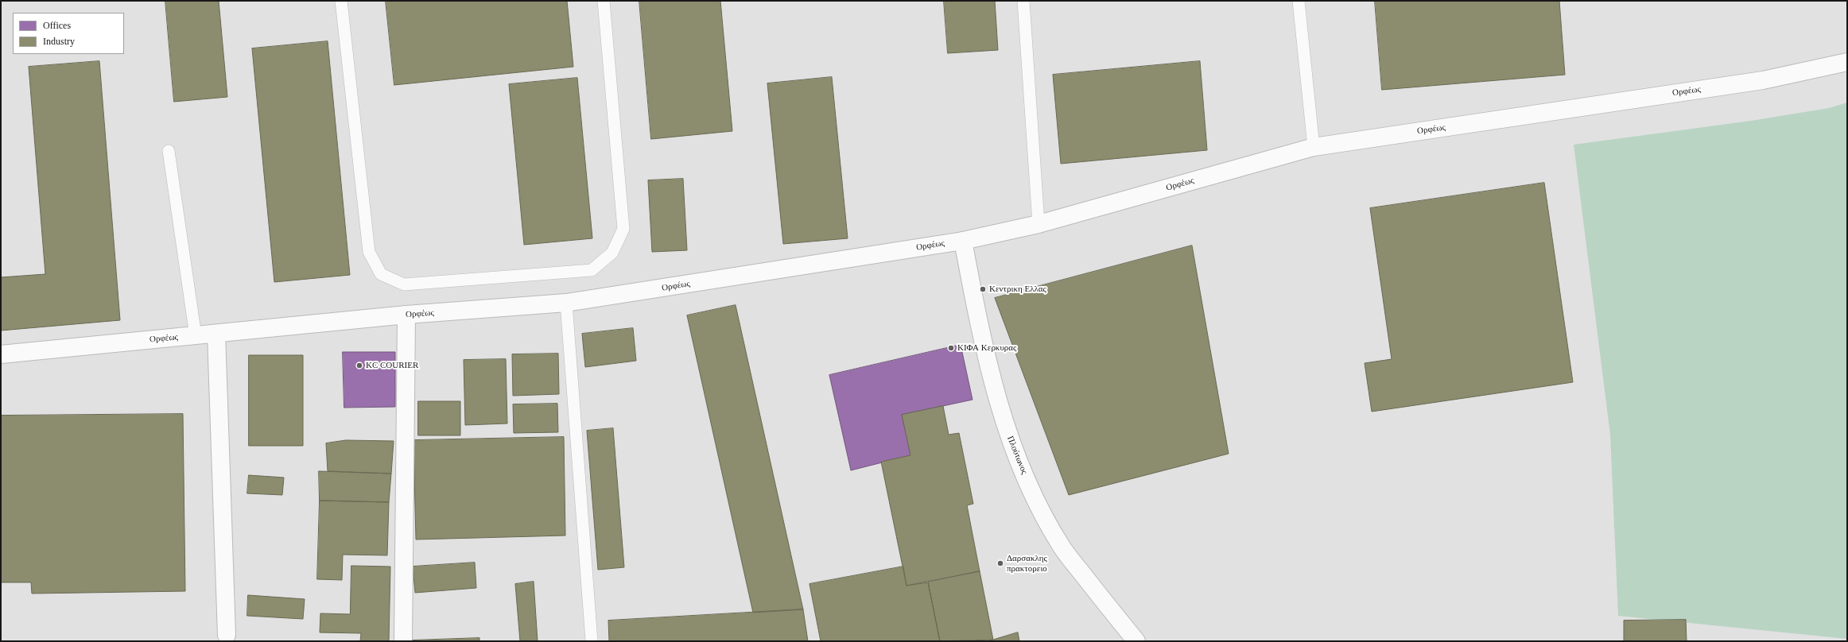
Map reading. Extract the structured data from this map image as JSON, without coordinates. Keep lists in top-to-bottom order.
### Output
{
  "streets": {
    "street": ["Ορφέως", "Πλούτωνος"]
  },
  "crossings": [
    ["Ορφέως", "Πλούτωνος"]
  ],
  "places": [
    "Κεντρικη Ελλας",
    "ΚΙΦΑ Κερκυρας",
    "KC COURIER",
    "Δαρσακλης πρακτορειο"
  ],
  "legend": ["Offices", "Industry"]
}
